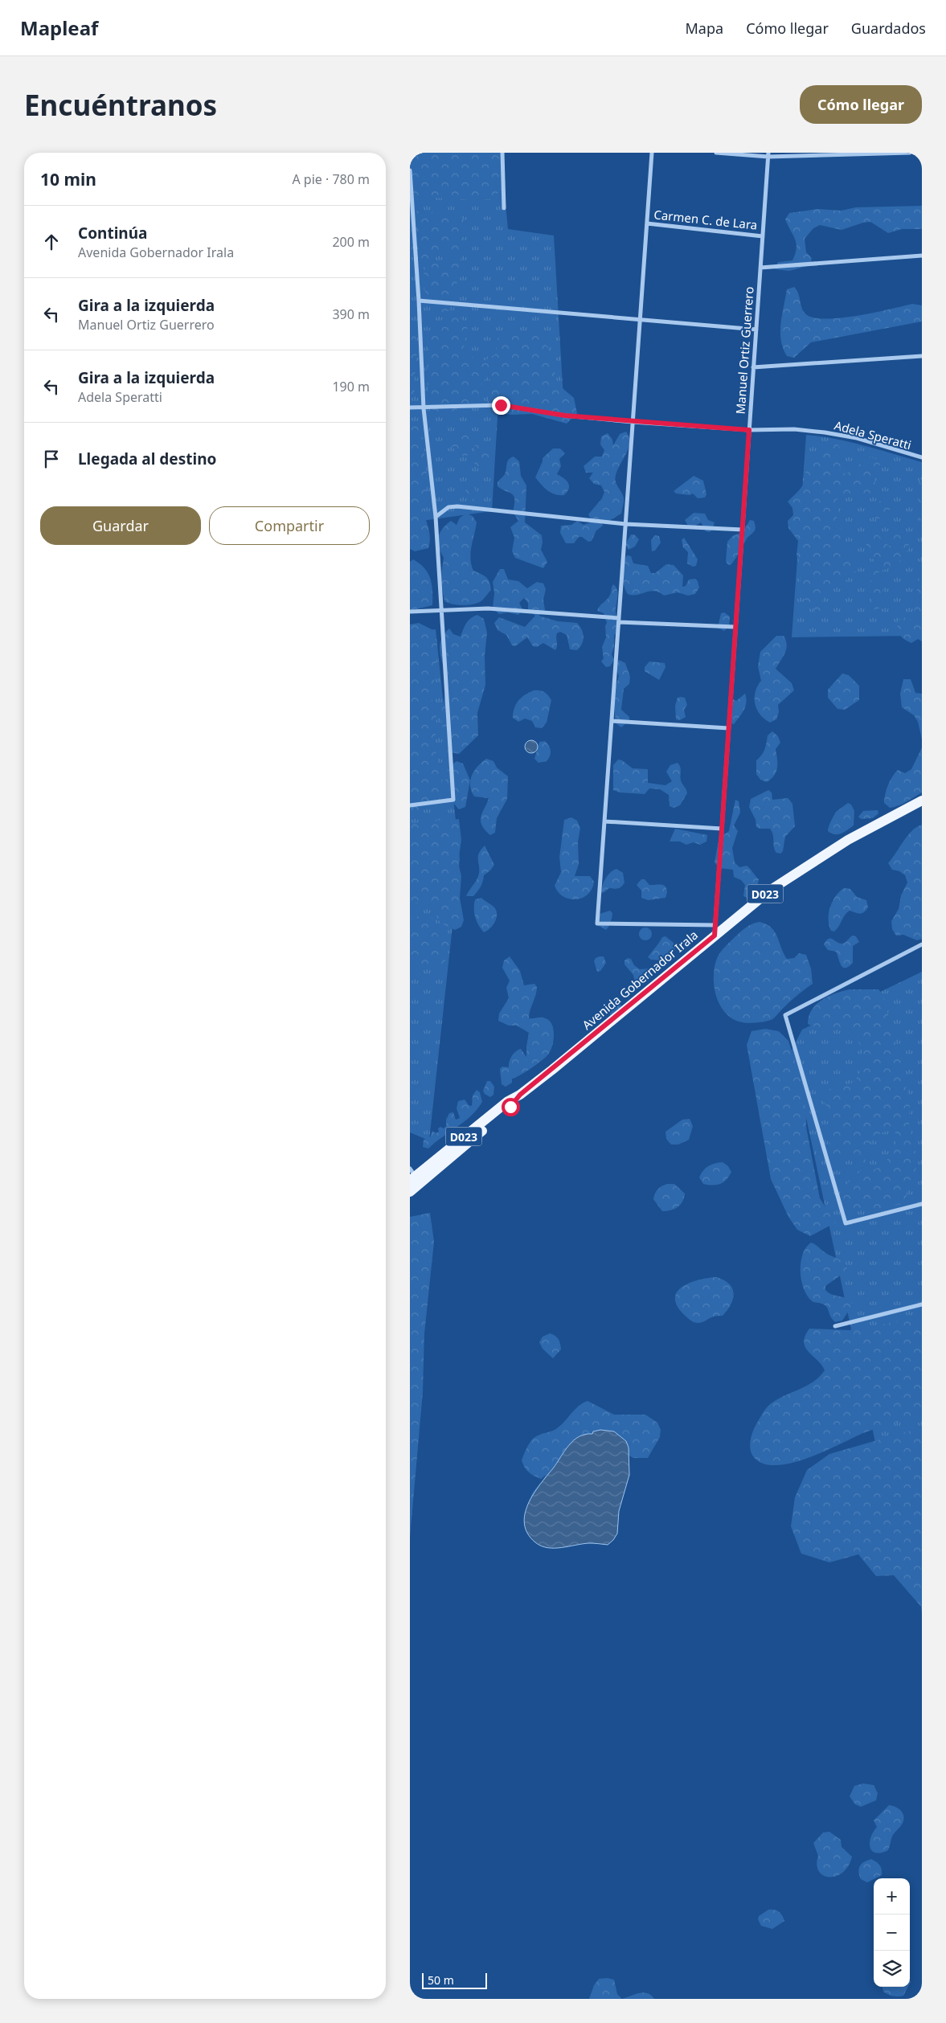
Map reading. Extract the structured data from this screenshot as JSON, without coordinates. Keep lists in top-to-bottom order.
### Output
{
  "streets": {
    "main road": ["D023", "Avenida Gobernador Irala"],
    "street": ["Carmen C. de Lara", "Manuel Ortiz Guerrero", "Adela Speratti"]
  },
  "crossings": [
    ["Carmen C. de Lara", "Manuel Ortiz Guerrero"],
    ["Manuel Ortiz Guerrero", "Adela Speratti"],
    ["Manuel Ortiz Guerrero", "Avenida Gobernador Irala"]
  ],
  "scale_bar": "50 m",
  "page": {
    "header": "Mapleaf",
    "nav": ["Mapa", "Cómo llegar", "Guardados"],
    "buttons": [
      "Cómo llegar",
      ["Guardar", "Compartir"]
    ],
    "title": "Encuéntranos",
    "heading": ["10 min", "A pie · 780 m"],
    "list": [
      ["Continúa", "Avenida Gobernador Irala", "200 m"],
      ["Gira a la izquierda", "Manuel Ortiz Guerrero", "390 m"],
      ["Gira a la izquierda", "Adela Speratti", "190 m"],
      "Llegada al destino"
    ],
    "map_buttons": ["+", "−"],
    "scale": "50 m"
  }
}
